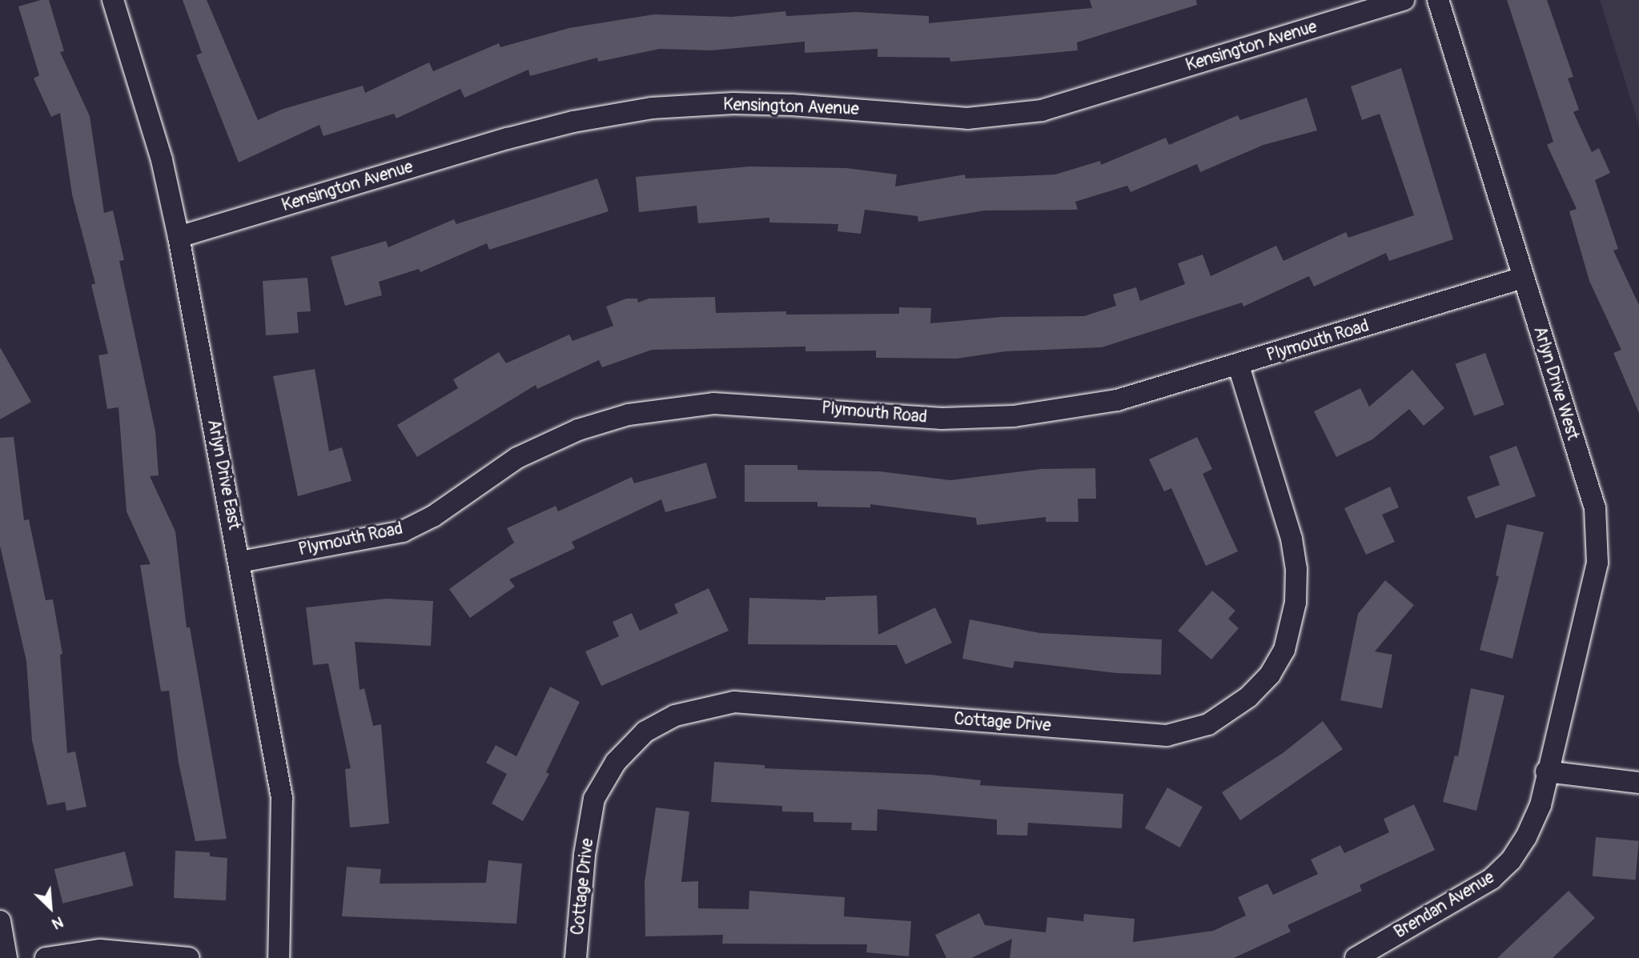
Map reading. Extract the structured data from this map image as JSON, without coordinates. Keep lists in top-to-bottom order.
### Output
{
  "streets": {
    "street": [
      "Kensington Avenue",
      "Plymouth Road",
      "Arlyn Drive West",
      "Arlyn Drive East",
      "Cottage Drive",
      "Brendan Avenue"
    ]
  },
  "crossings": [
    ["Kensington Avenue", "Arlyn Drive East"],
    ["Plymouth Road", "Arlyn Drive West"],
    ["Plymouth Road", "Arlyn Drive East"],
    ["Plymouth Road", "Cottage Drive"],
    ["Arlyn Drive West", "Brendan Avenue"]
  ],
  "north": "bottom right"
}
